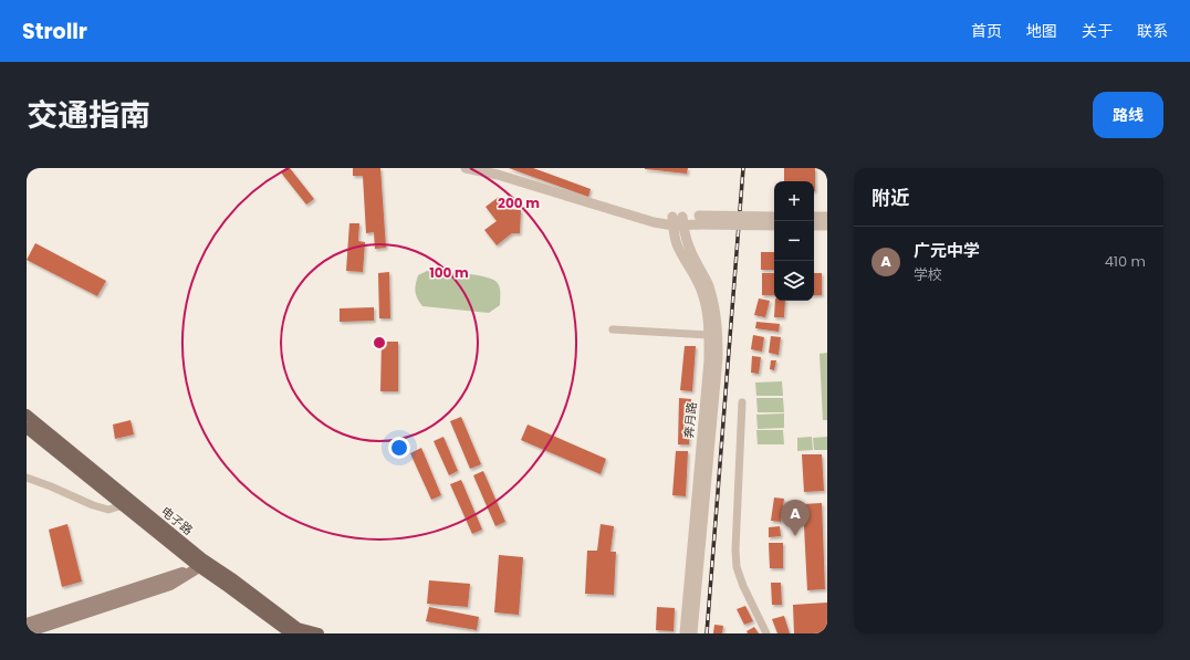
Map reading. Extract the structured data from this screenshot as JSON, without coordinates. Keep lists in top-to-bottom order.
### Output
{
  "streets": {
    "main road": ["电子路"],
    "street": ["奔月路"]
  },
  "page": {
    "header": "Strollr",
    "nav": [
      "首页",
      "地图",
      "关于",
      "联系"
    ],
    "title": "交通指南",
    "buttons": "路线",
    "heading": "附近",
    "map_buttons": ["+", "−"],
    "list": [
      {
        "mark": "A",
        "name": "广元中学",
        "note": "学校",
        "value": "410 m"
      }
    ],
    "pins": "A"
  },
  "rings": ["200 m", "100 m"]
}
